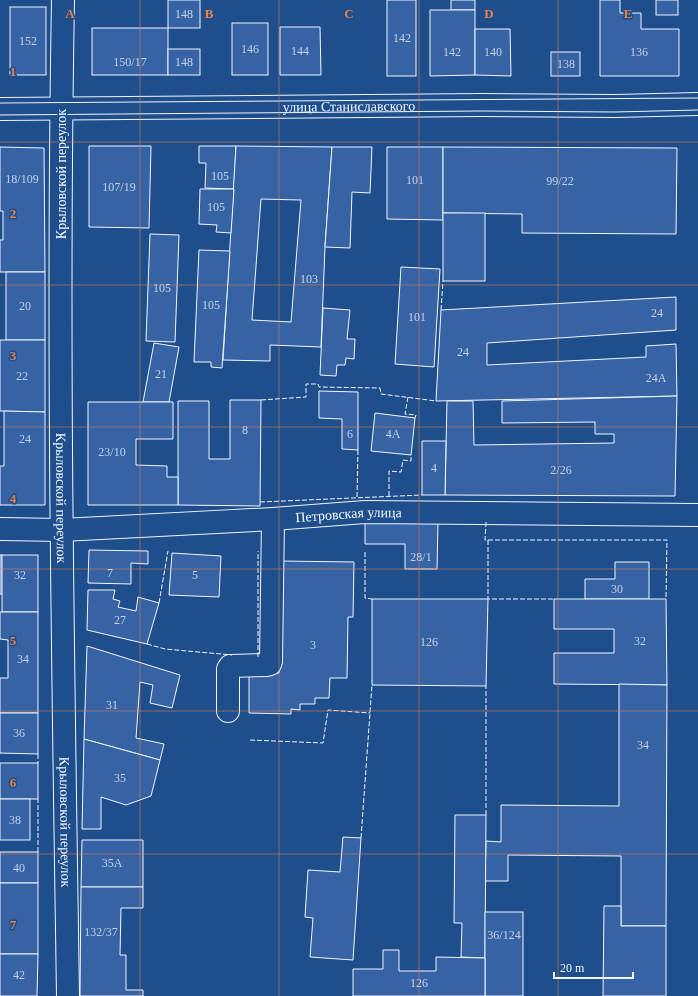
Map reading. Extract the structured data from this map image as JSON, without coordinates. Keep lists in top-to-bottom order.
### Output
{
  "streets": {
    "street": ["улица Станиславского", "Крыловской переулок", "Петровская улица"]
  },
  "crossings": [
    ["улица Станиславского", "Крыловской переулок"],
    ["Крыловской переулок", "Петровская улица"]
  ],
  "house_numbers": [
    "148",
    "142",
    "152",
    "146",
    "144",
    "142",
    "140",
    "136",
    "150/17",
    "148",
    "138",
    "105",
    "18/109",
    "101",
    "99/22",
    "107/19",
    "105",
    "103",
    "105",
    "105",
    "20",
    "24",
    "101",
    "24",
    "21",
    "22",
    "24А",
    "8",
    "6",
    "4А",
    "24",
    "23/10",
    "4",
    "2/26",
    "28/1",
    "7",
    "32",
    "5",
    "30",
    "27",
    "32",
    "126",
    "3",
    "34",
    "31",
    "36",
    "34",
    "35",
    "38",
    "35А",
    "40",
    "132/37",
    "36/124",
    "42",
    "126"
  ],
  "scale_bar": "20 m",
  "grid": {
    "columns": [
      "A",
      "B",
      "C",
      "D",
      "E"
    ],
    "rows": [
      "1",
      "2",
      "3",
      "4",
      "5",
      "6",
      "7"
    ]
  }
}
